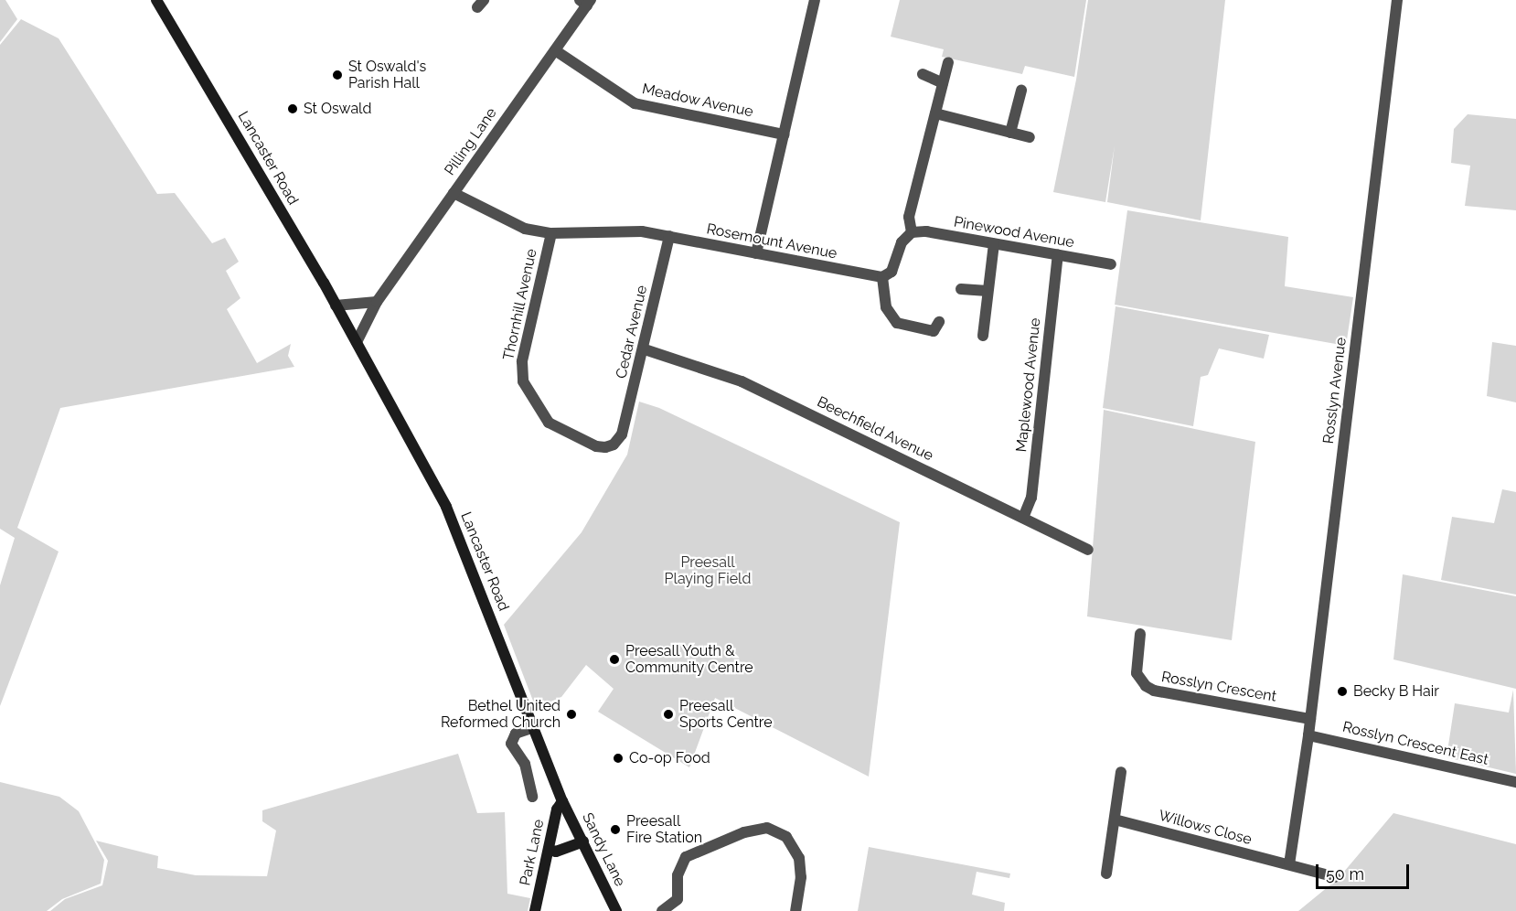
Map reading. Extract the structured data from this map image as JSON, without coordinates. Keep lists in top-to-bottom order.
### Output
{
  "streets": {
    "main road": ["Lancaster Road", "Sandy Lane", "Park Lane"],
    "street": [
      "Meadow Avenue",
      "Pilling Lane",
      "Pinewood Avenue",
      "Rosemount Avenue",
      "Thornhill Avenue",
      "Cedar Avenue",
      "Maplewood Avenue",
      "Rosslyn Avenue",
      "Beechfield Avenue",
      "Rosslyn Crescent",
      "Rosslyn Crescent East",
      "Willows Close"
    ]
  },
  "crossings": [
    ["Meadow Avenue", "Pilling Lane"],
    ["Pilling Lane", "Lancaster Road"],
    ["Pilling Lane", "Rosemount Avenue"],
    ["Lancaster Road", "Sandy Lane"],
    ["Lancaster Road", "Park Lane"],
    ["Pinewood Avenue", "Maplewood Avenue"],
    ["Rosemount Avenue", "Thornhill Avenue"],
    ["Rosemount Avenue", "Cedar Avenue"],
    ["Thornhill Avenue", "Cedar Avenue"],
    ["Cedar Avenue", "Beechfield Avenue"],
    ["Maplewood Avenue", "Beechfield Avenue"],
    ["Rosslyn Avenue", "Rosslyn Crescent"],
    ["Rosslyn Avenue", "Rosslyn Crescent East"],
    ["Rosslyn Avenue", "Willows Close"],
    ["Sandy Lane", "Park Lane"]
  ],
  "parks": ["Preesall Playing Field"],
  "places": [
    "St Oswald's Parish Hall",
    "St Oswald",
    "Preesall Youth & Community Centre",
    "Becky B Hair",
    "Bethel United Reformed Church",
    "Preesall Sports Centre",
    "Co-op Food",
    "Preesall Fire Station"
  ],
  "scale_bar": "50 m"
}
